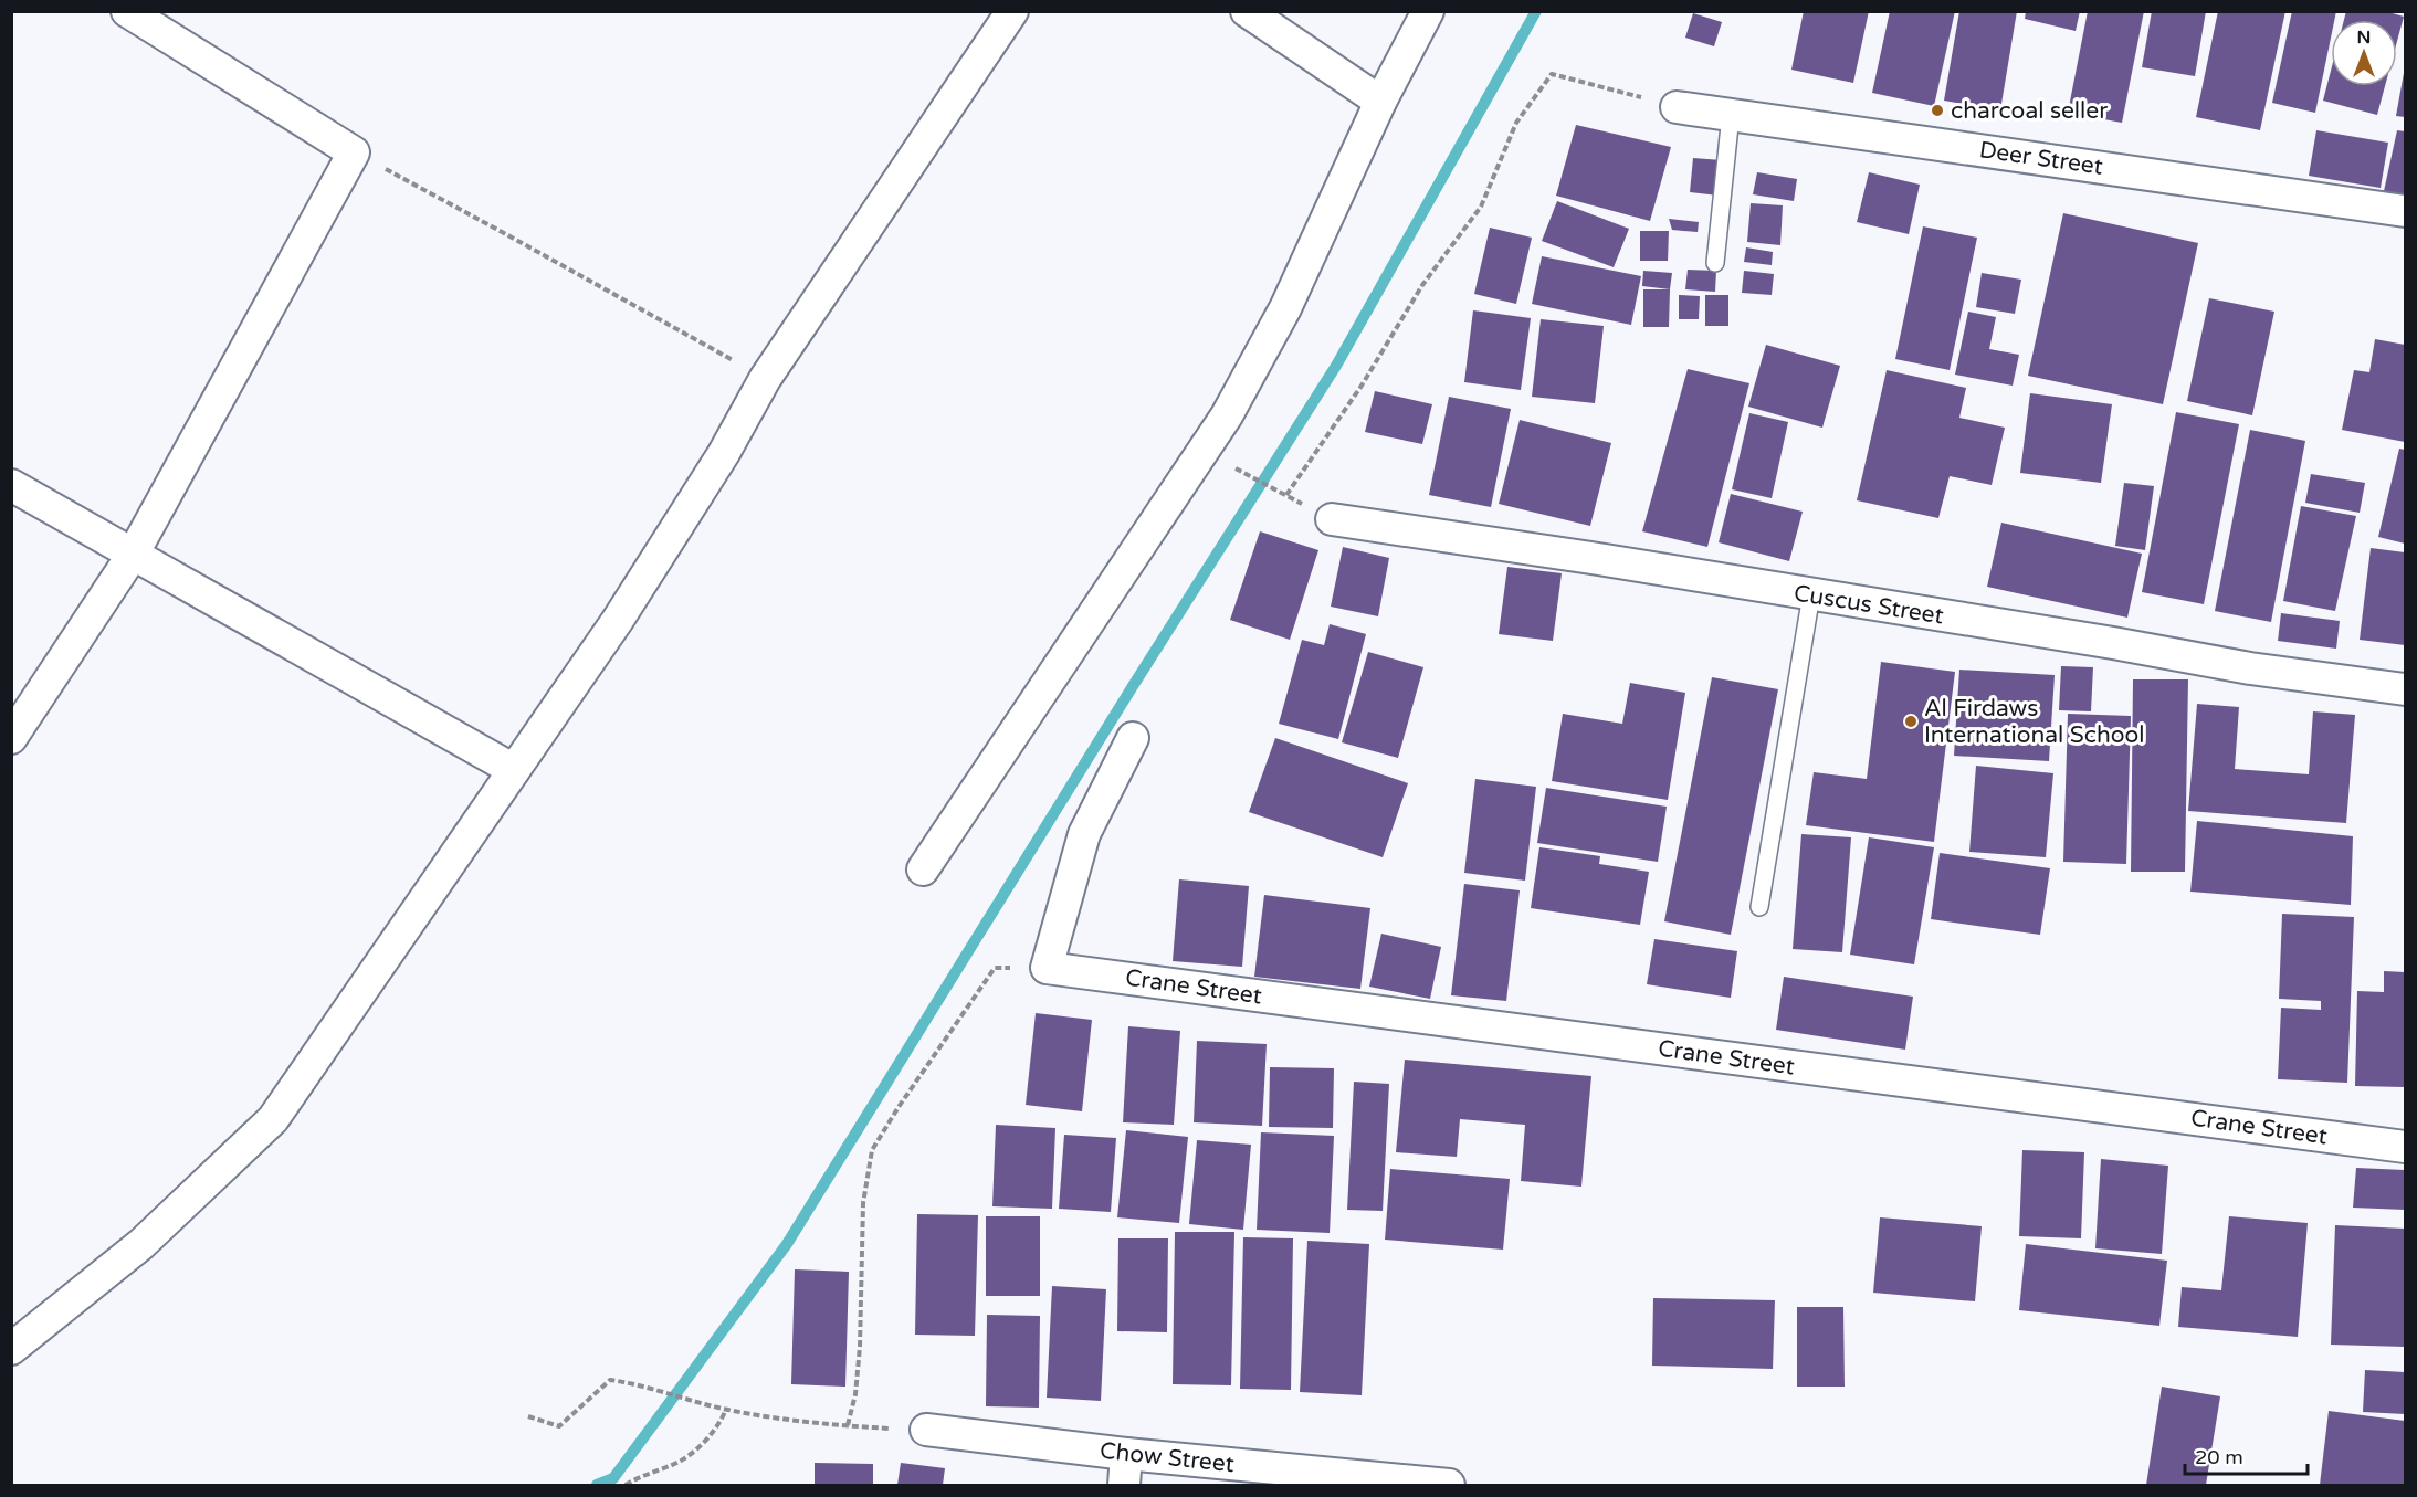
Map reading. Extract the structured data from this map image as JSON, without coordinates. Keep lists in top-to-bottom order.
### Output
{
  "streets": {
    "street": [
      "Deer Street",
      "Cuscus Street",
      "Crane Street",
      "Chow Street"
    ]
  },
  "places": ["charcoal seller", "Al Firdaws International School"],
  "scale_bar": "20 m",
  "north": "top"
}
